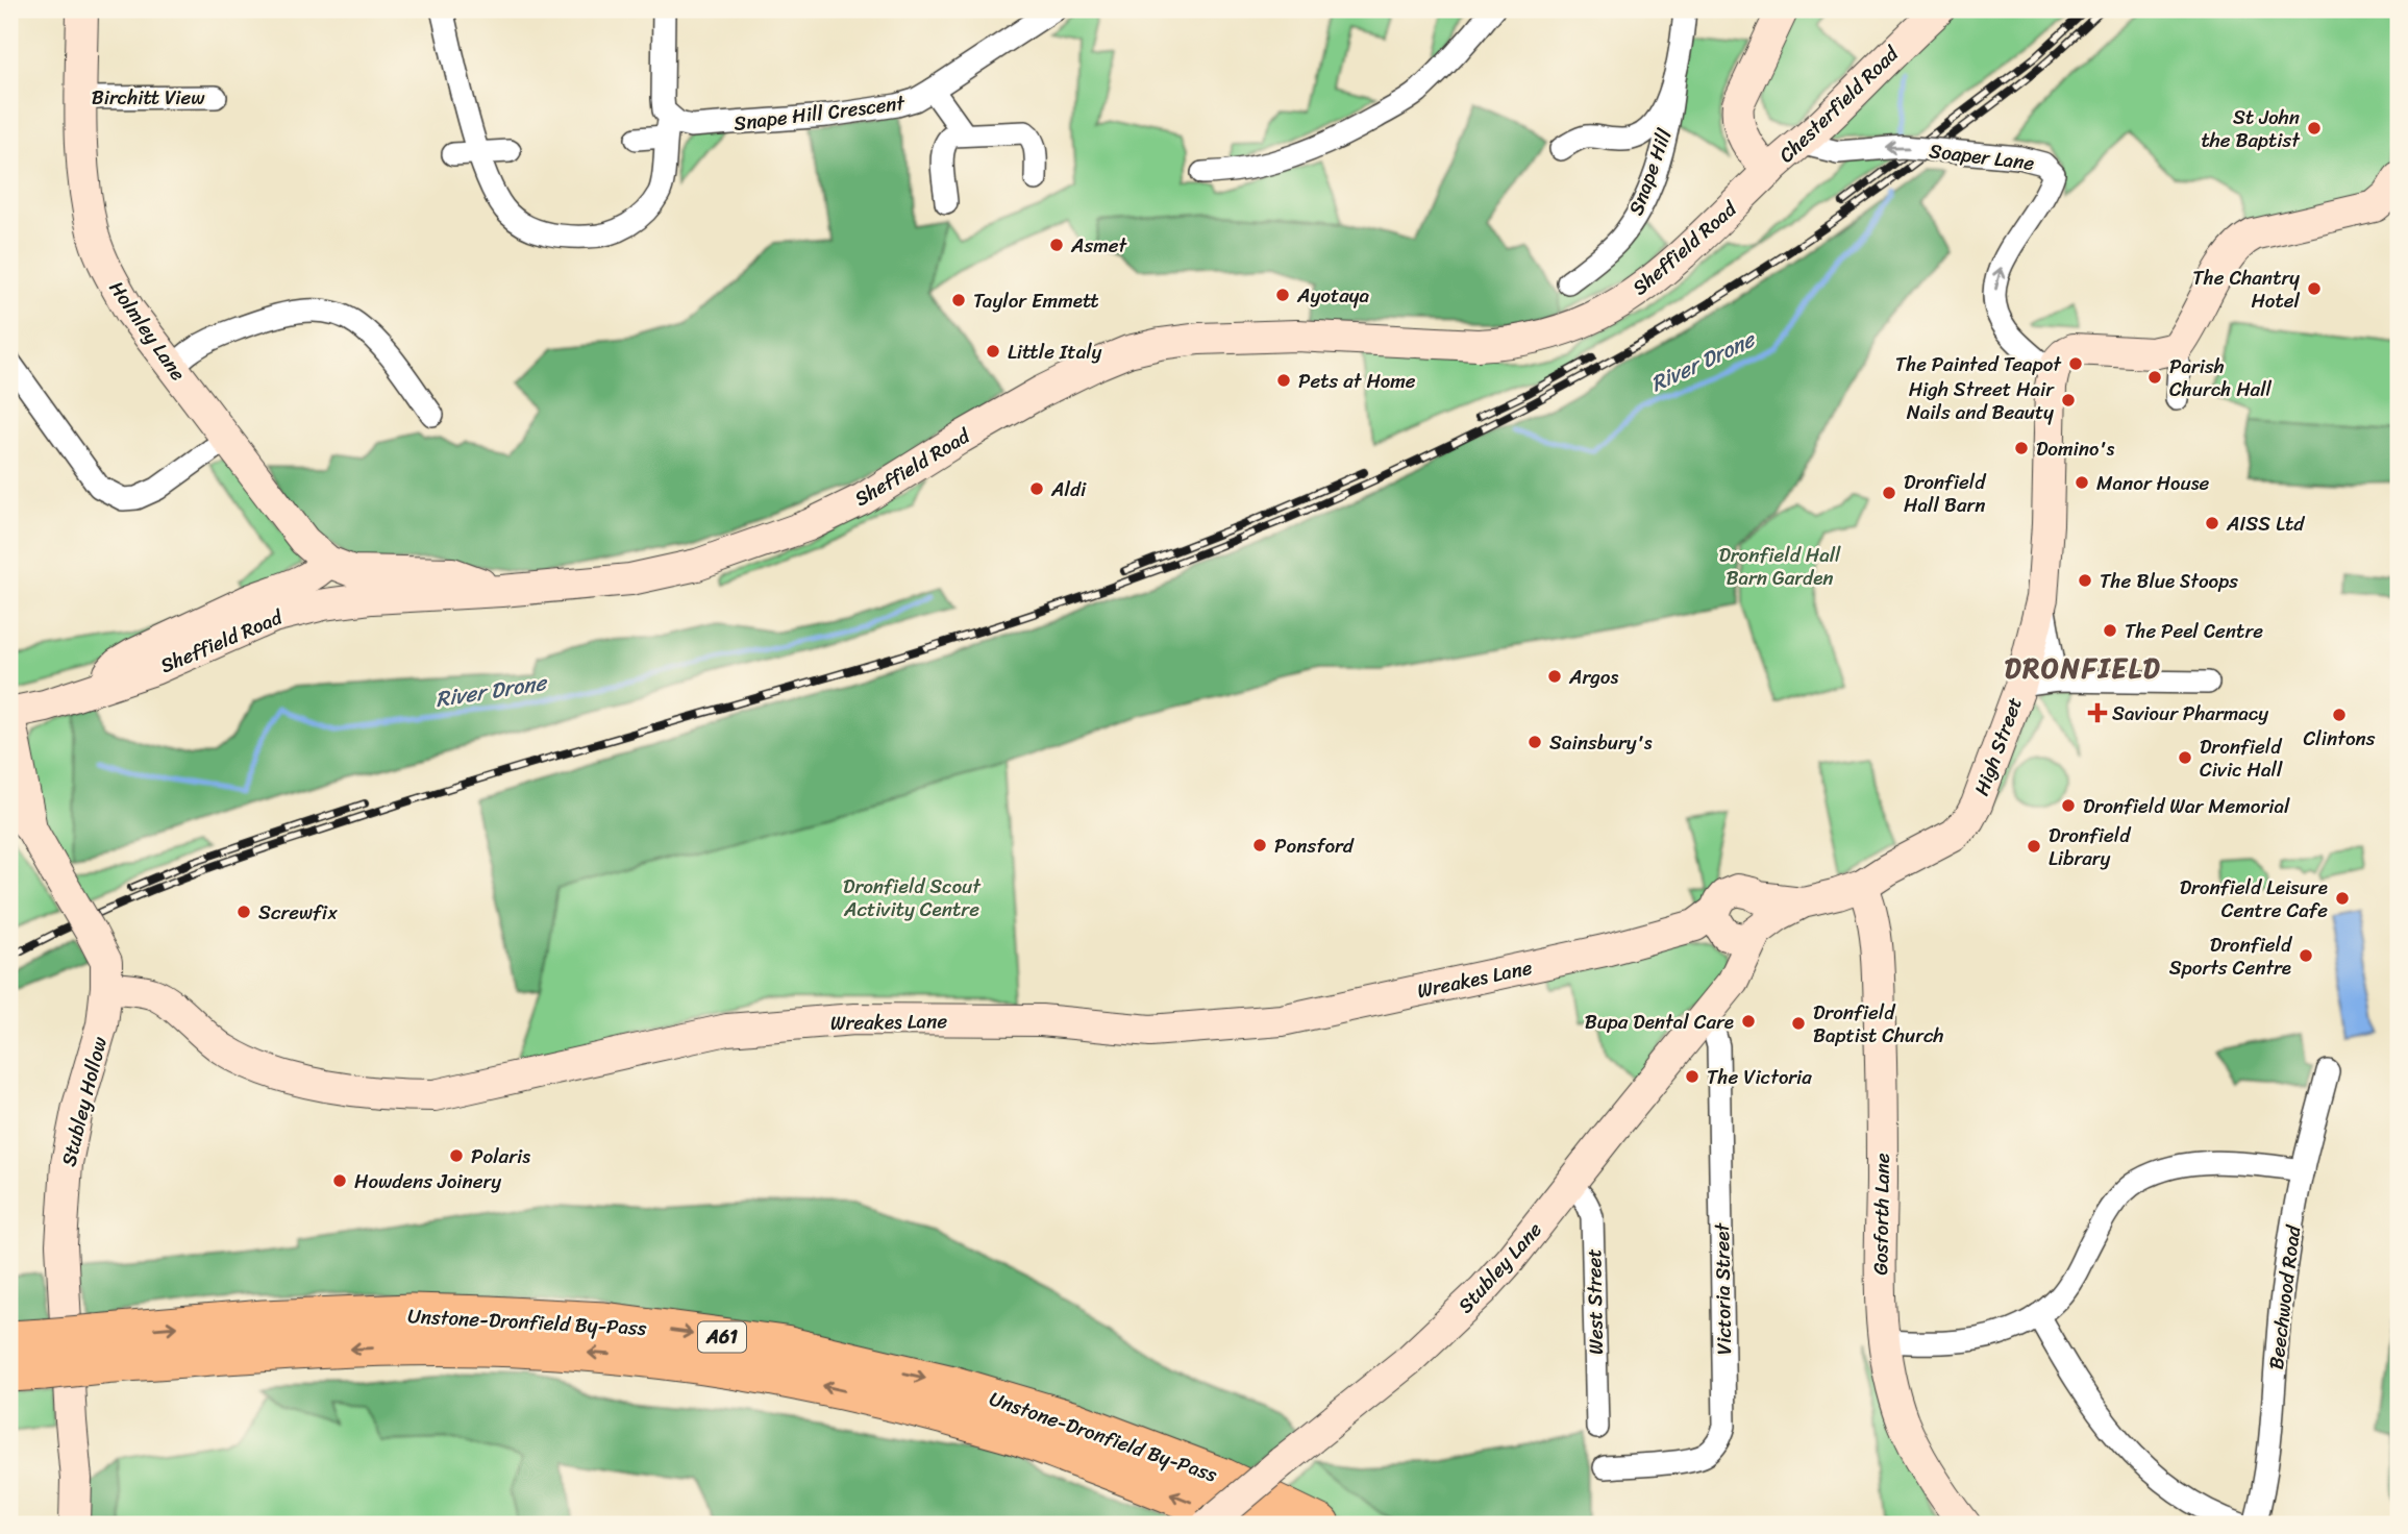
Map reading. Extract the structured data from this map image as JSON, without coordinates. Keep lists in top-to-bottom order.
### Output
{
  "streets": {
    "highway": ["Unstone-Dronfield By-Pass", "A61"],
    "street": [
      "Birchitt View",
      "Chesterfield Road",
      "Snape Hill Crescent",
      "Soaper Lane",
      "Snape Hill",
      "Sheffield Road",
      "Holmley Lane",
      "High Street",
      "Wreakes Lane",
      "Stubley Hollow",
      "Gosforth Lane",
      "Stubley Lane",
      "Victoria Street",
      "Beechwood Road",
      "West Street"
    ]
  },
  "crossings": [
    ["Birchitt View", "Holmley Lane"],
    ["Chesterfield Road", "Soaper Lane"],
    ["Chesterfield Road", "Sheffield Road"],
    ["Soaper Lane", "High Street"],
    ["Sheffield Road", "Holmley Lane"],
    ["Sheffield Road", "Stubley Hollow"],
    ["High Street", "Wreakes Lane"],
    ["High Street", "Gosforth Lane"],
    ["Wreakes Lane", "Stubley Hollow"],
    ["Wreakes Lane", "Gosforth Lane"],
    ["Wreakes Lane", "Stubley Lane"],
    ["Stubley Lane", "Victoria Street"],
    ["Stubley Lane", "West Street"]
  ],
  "districts": ["DRONFIELD"],
  "water": ["River Drone"],
  "parks": ["Dronfield Hall Barn Garden", "Dronfield Scout Activity Centre"],
  "places": {
    "other": [
      "St John the Baptist",
      "Asmet",
      "The Chantry Hotel",
      "Ayotaya",
      "Taylor Emmett",
      "Little Italy",
      "The Painted Teapot",
      "Parish Church Hall",
      "Pets at Home",
      "High Street Hair Nails and Beauty",
      "Domino's",
      "Manor House",
      "Aldi",
      "Dronfield Hall Barn",
      "AISS Ltd",
      "The Blue Stoops",
      "The Peel Centre",
      "Argos",
      "Clintons",
      "Sainsbury's",
      "Dronfield Civic Hall",
      "Dronfield War Memorial",
      "Ponsford",
      "Dronfield Library",
      "Dronfield Leisure Centre Cafe",
      "Screwfix",
      "Dronfield Sports Centre",
      "Bupa Dental Care",
      "Dronfield Baptist Church",
      "The Victoria",
      "Polaris",
      "Howdens Joinery"
    ],
    "health": ["Saviour Pharmacy"]
  }
}
